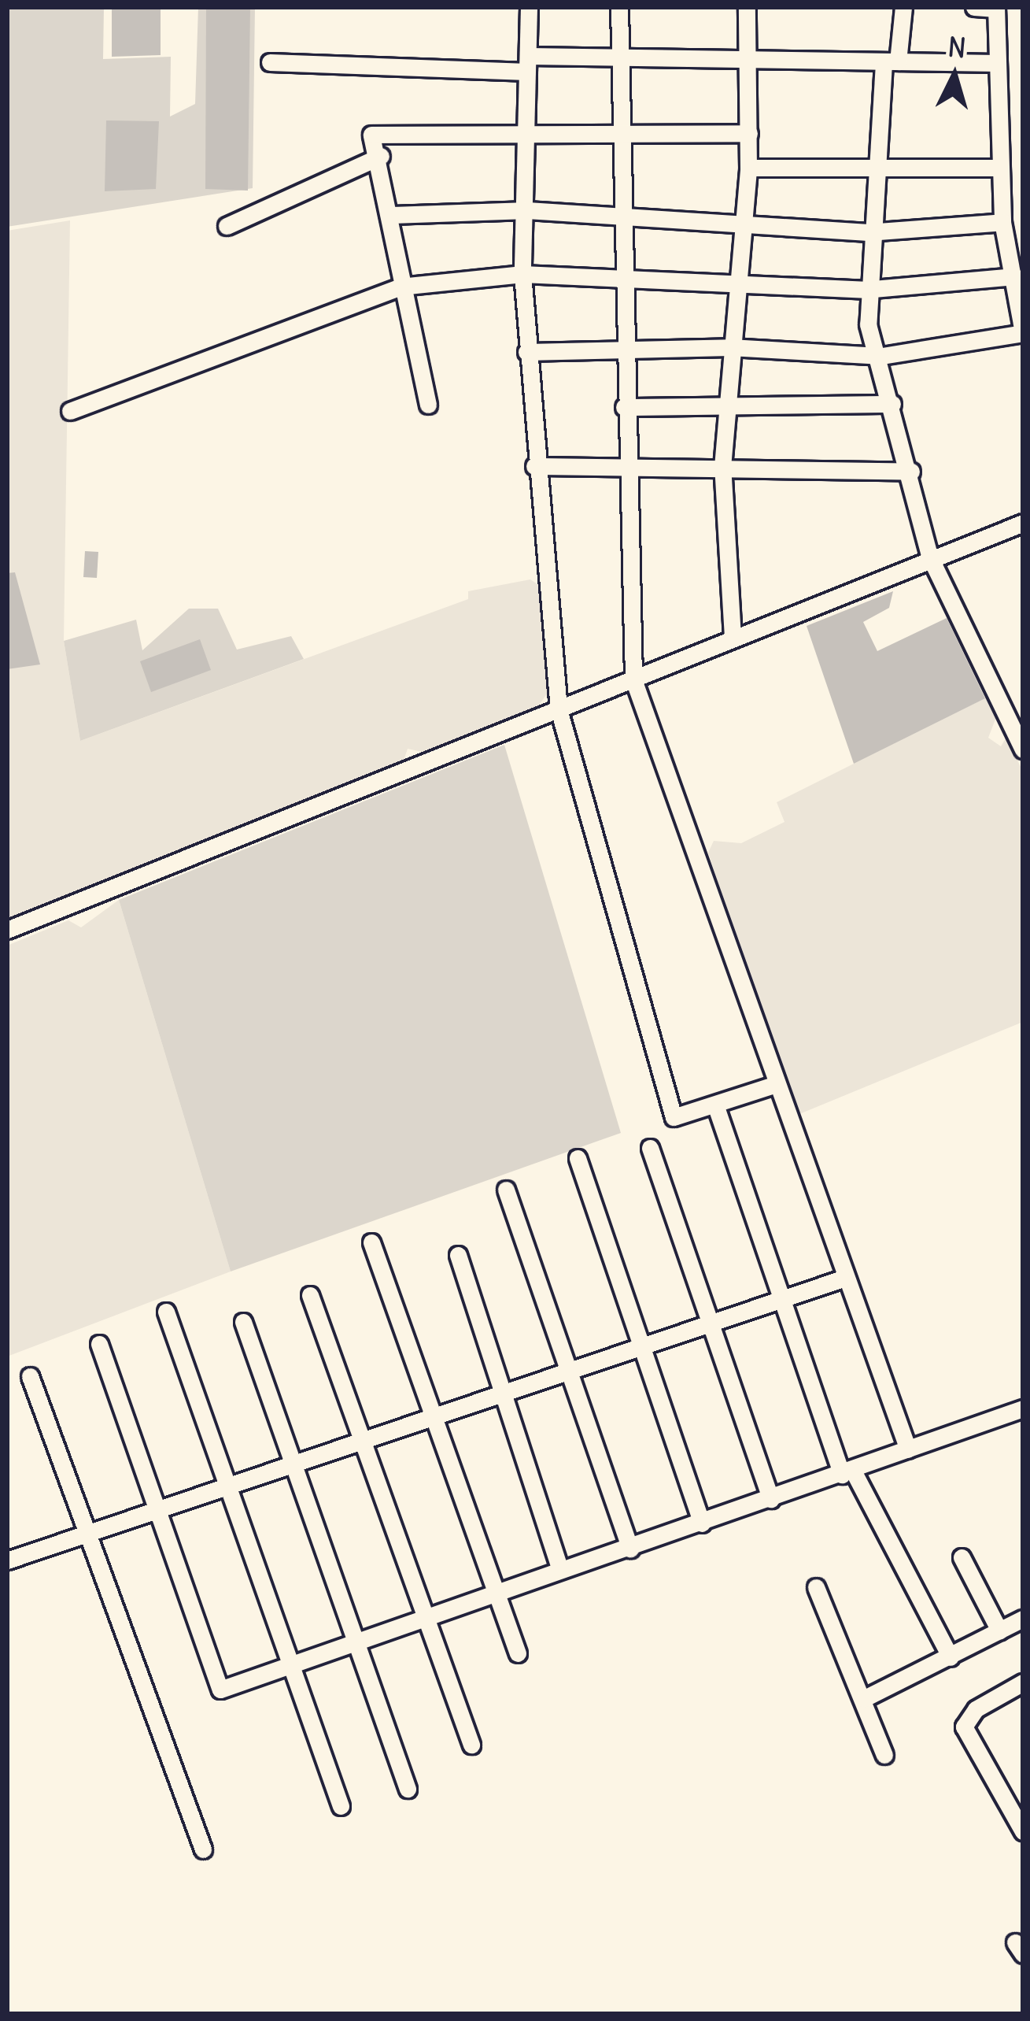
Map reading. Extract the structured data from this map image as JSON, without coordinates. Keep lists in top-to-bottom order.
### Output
{
  "north": "top"
}
